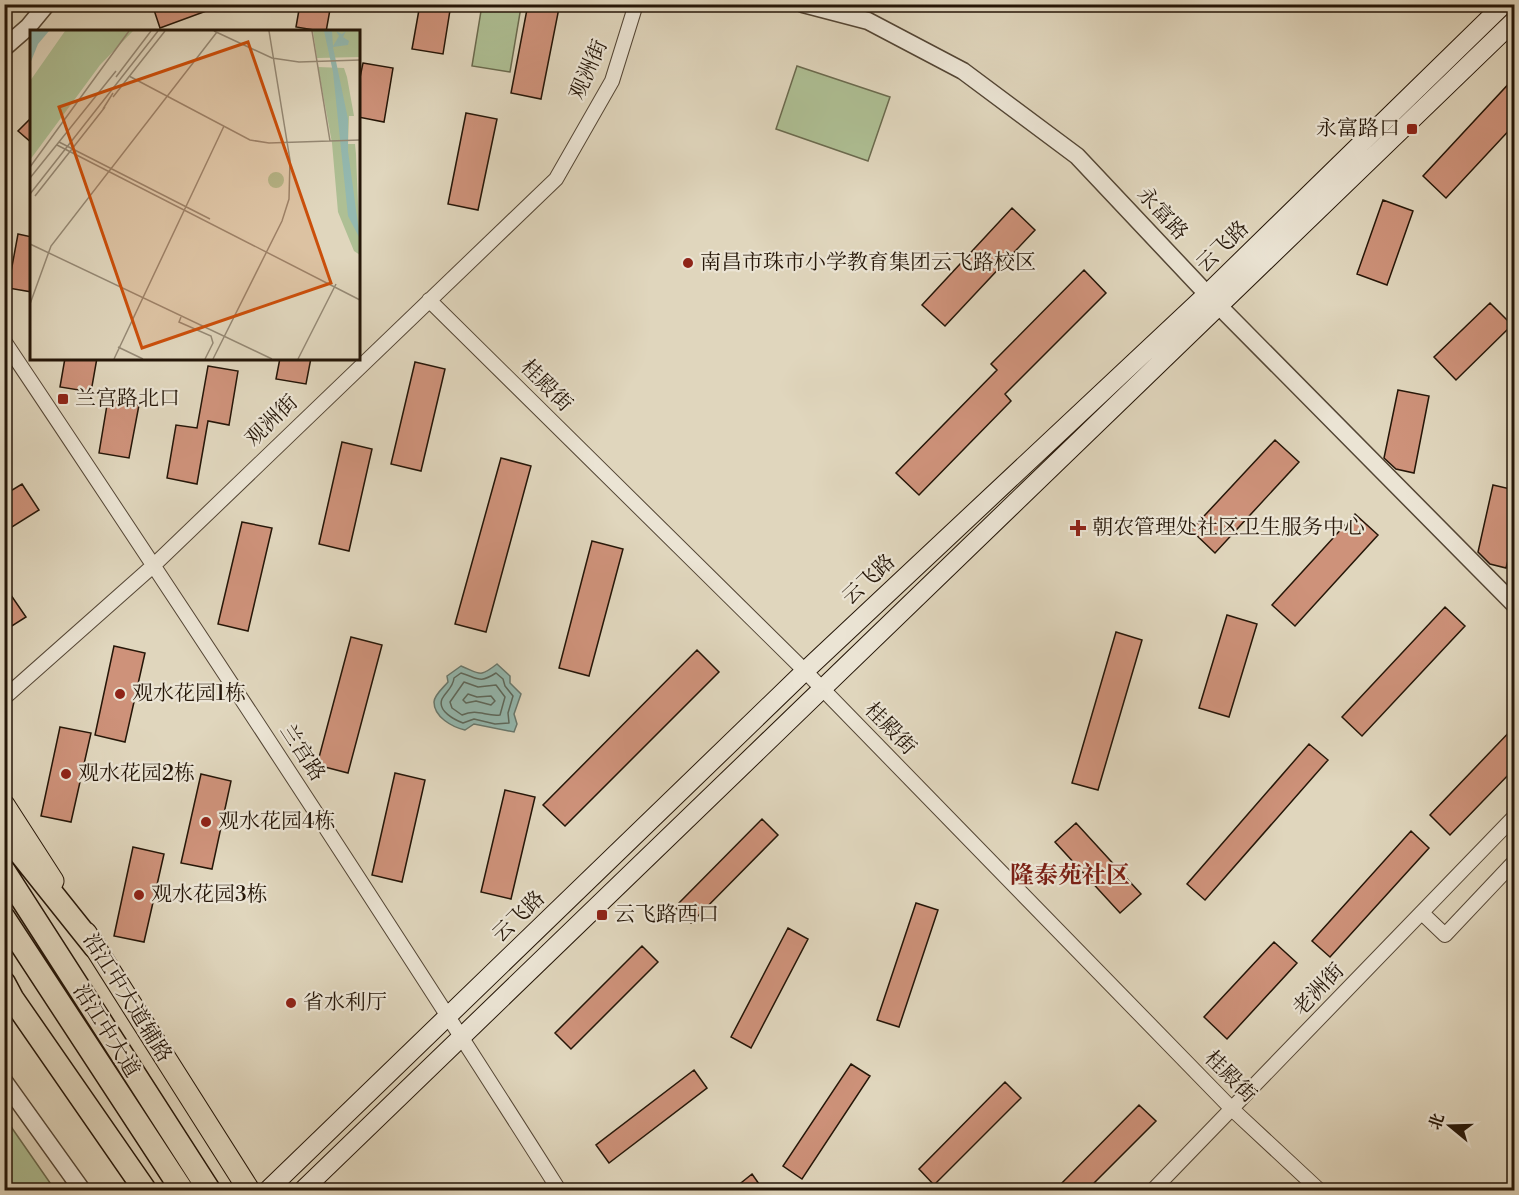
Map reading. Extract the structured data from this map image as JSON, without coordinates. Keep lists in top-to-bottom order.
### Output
{
  "streets": {
    "highway": ["沿江中大道"],
    "main road": ["云飞路", "沿江中大道辅路"],
    "street": [
      "观洲街",
      "永富路",
      "桂殿街",
      "兰宫路",
      "老洲街"
    ]
  },
  "crossings": [
    ["观洲街", "桂殿街"],
    ["观洲街", "兰宫路"],
    ["永富路", "云飞路"],
    ["云飞路", "桂殿街"],
    ["云飞路", "兰宫路"],
    ["桂殿街", "老洲街"]
  ],
  "districts": ["隆泰苑社区"],
  "places": {
    "transit": ["永富路口", "兰宫路北口", "云飞路西口"],
    "other": [
      "南昌市珠市小学教育集团云飞路校区",
      "观水花园1栋",
      "观水花园2栋",
      "观水花园4栋",
      "观水花园3栋",
      "省水利厅"
    ],
    "health": ["朝农管理处社区卫生服务中心"]
  },
  "north": "left"
}
